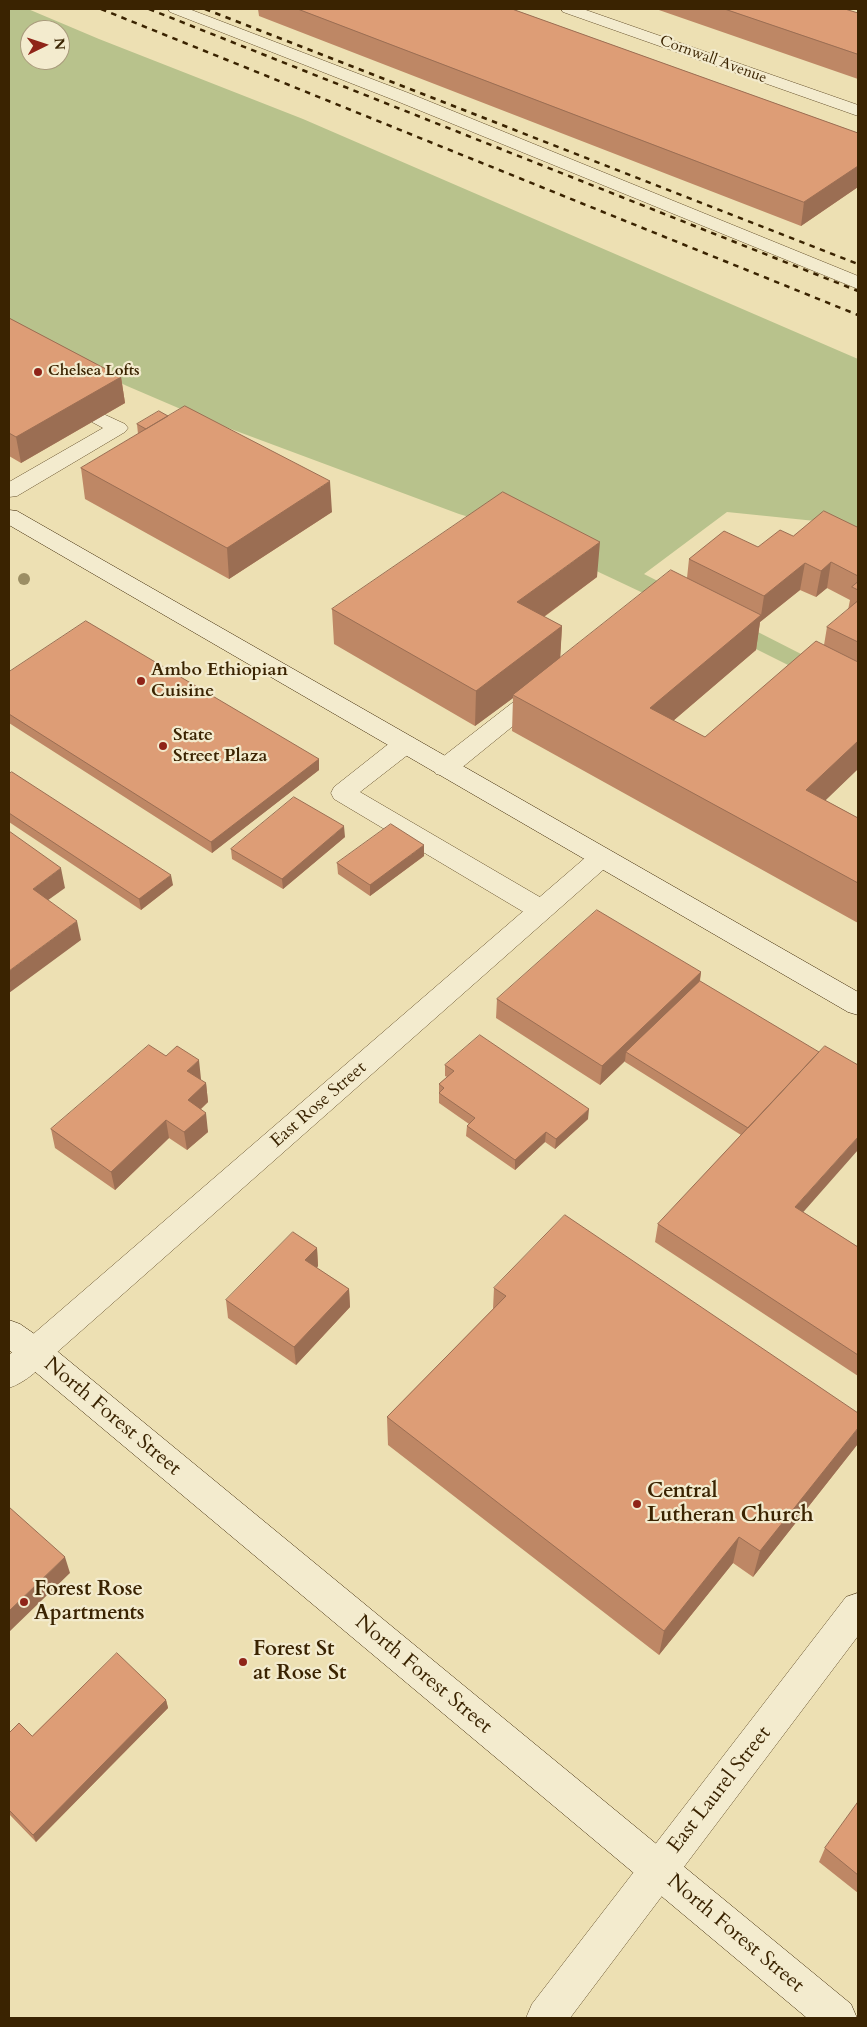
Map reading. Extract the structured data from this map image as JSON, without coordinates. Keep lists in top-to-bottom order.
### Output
{
  "streets": {
    "main road": [
      "Cornwall Avenue",
      "East Rose Street",
      "North Forest Street",
      "East Laurel Street"
    ]
  },
  "crossings": [
    ["East Rose Street", "North Forest Street"],
    ["North Forest Street", "East Laurel Street"]
  ],
  "places": [
    "Chelsea Lofts",
    "Ambo Ethiopian Cuisine",
    "State Street Plaza",
    "Central Lutheran Church",
    "Forest Rose Apartments",
    "Forest St at Rose St"
  ],
  "north": "right"
}
